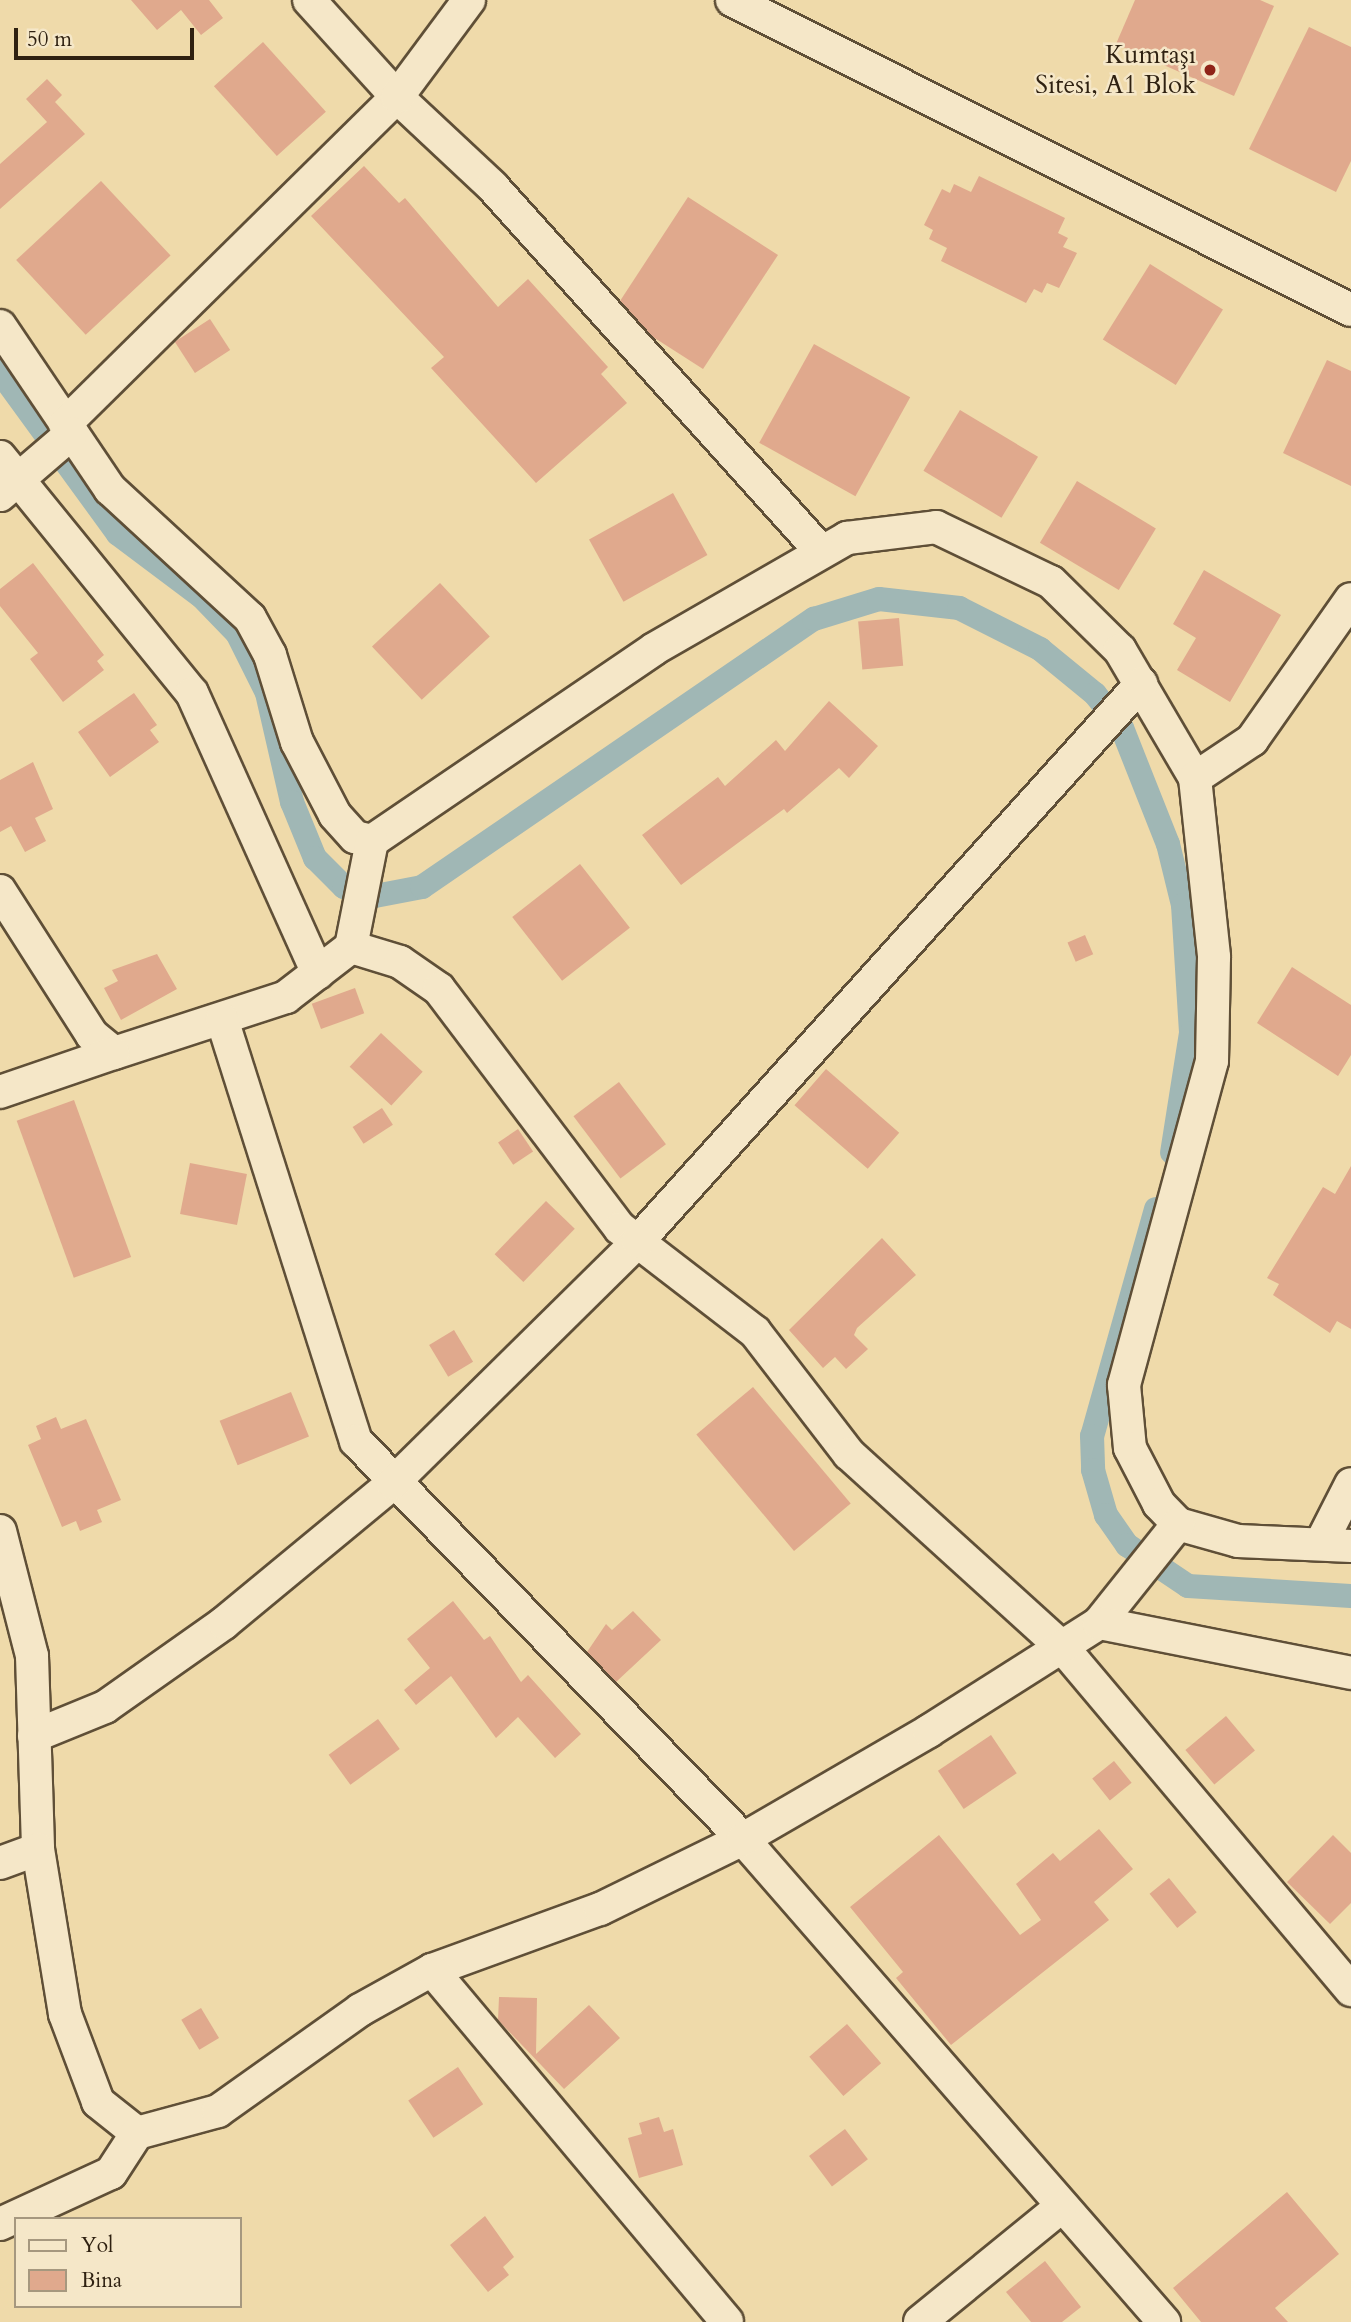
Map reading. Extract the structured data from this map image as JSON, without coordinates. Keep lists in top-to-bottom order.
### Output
{
  "places": ["Kumtaşı Sitesi, A1 Blok"],
  "legend": ["Yol", "Bina"],
  "scale_bar": "50 m"
}
